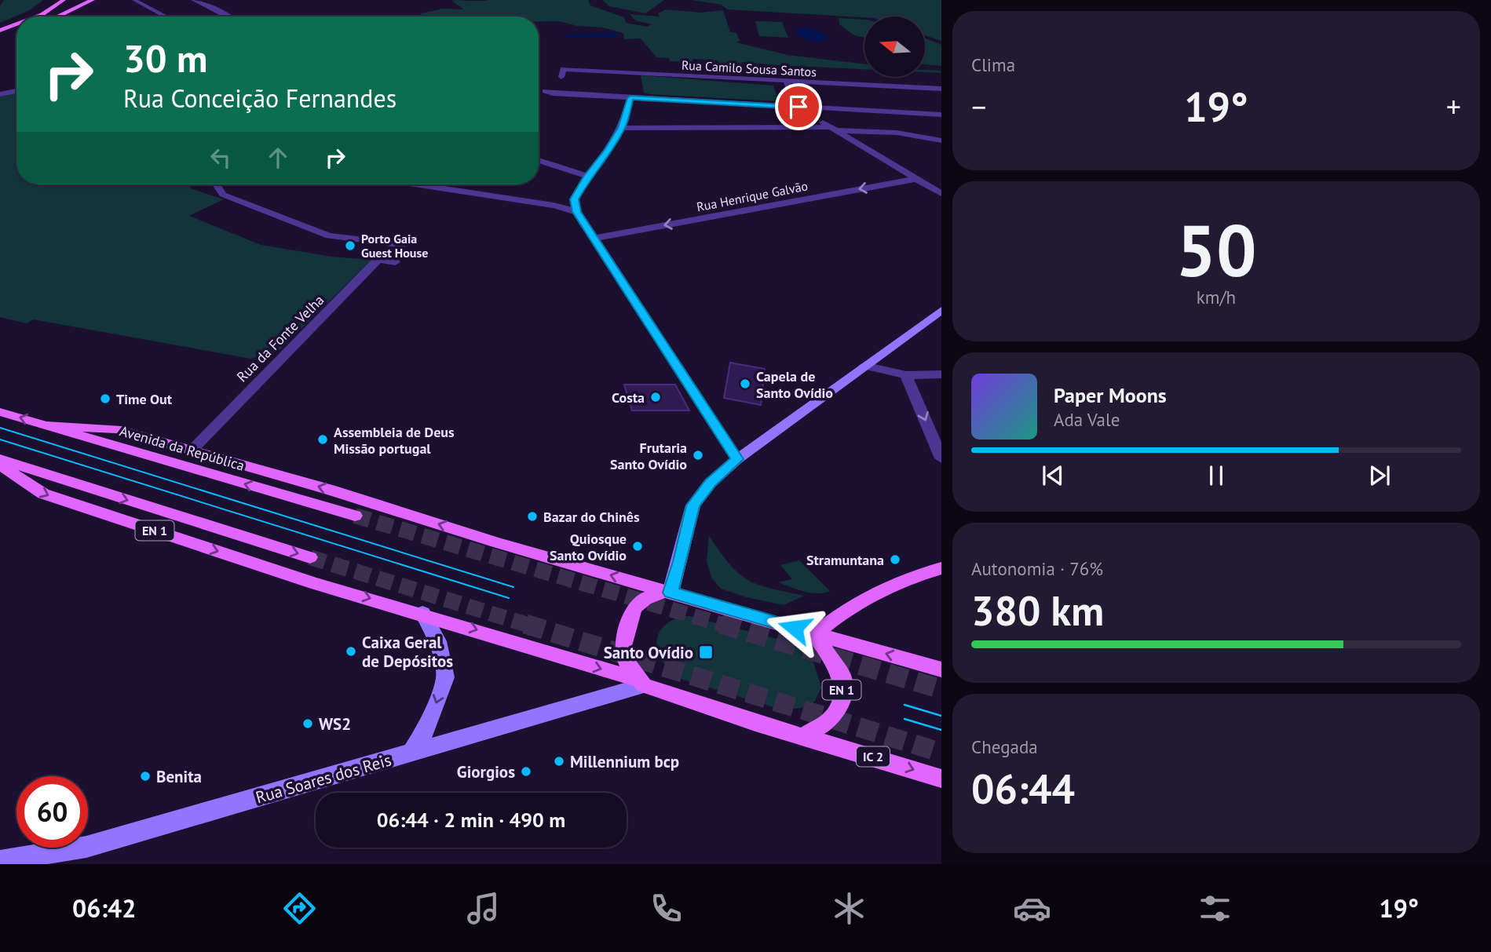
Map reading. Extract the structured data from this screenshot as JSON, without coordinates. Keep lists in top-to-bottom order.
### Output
{
  "streets": {
    "main road": [
      "Avenida da República",
      "EN 1",
      "IC 2",
      "Rua Soares dos Reis"
    ],
    "street": ["Rua Camilo Sousa Santos", "Rua Henrique Galvão", "Rua da Fonte Velha"]
  },
  "crossings": [
    ["EN 1", "IC 2"],
    ["EN 1", "Rua Soares dos Reis"]
  ],
  "places": {
    "other": [
      "Porto Gaia Guest House",
      "Capela de Santo Ovídio",
      "Costa",
      "Time Out",
      "Assembleia de Deus Missão portugal",
      "Frutaria Santo Ovídio",
      "Bazar do Chinês",
      "Quiosque Santo Ovídio",
      "Stramuntana",
      "Caixa Geral de Depósitos",
      "WS2",
      "Millennium bcp",
      "Giorgios",
      "Benita"
    ],
    "transit": ["Santo Ovídio"]
  },
  "north": "left",
  "page": {
    "tile": [
      "Clima",
      ["50", "km/h"],
      ["Autonomia · 76%", "380 km"],
      ["Chegada", "06:44"]
    ],
    "turn": ["30 m", "Rua Conceição Fernandes"],
    "heat": ["−", "19°", "+"],
    "song": ["Paper Moons", "Ada Vale"],
    "limit": "60",
    "trip": "06:44 · 2 min · 490 m",
    "tabs": ["06:42", "19°"]
  }
}
